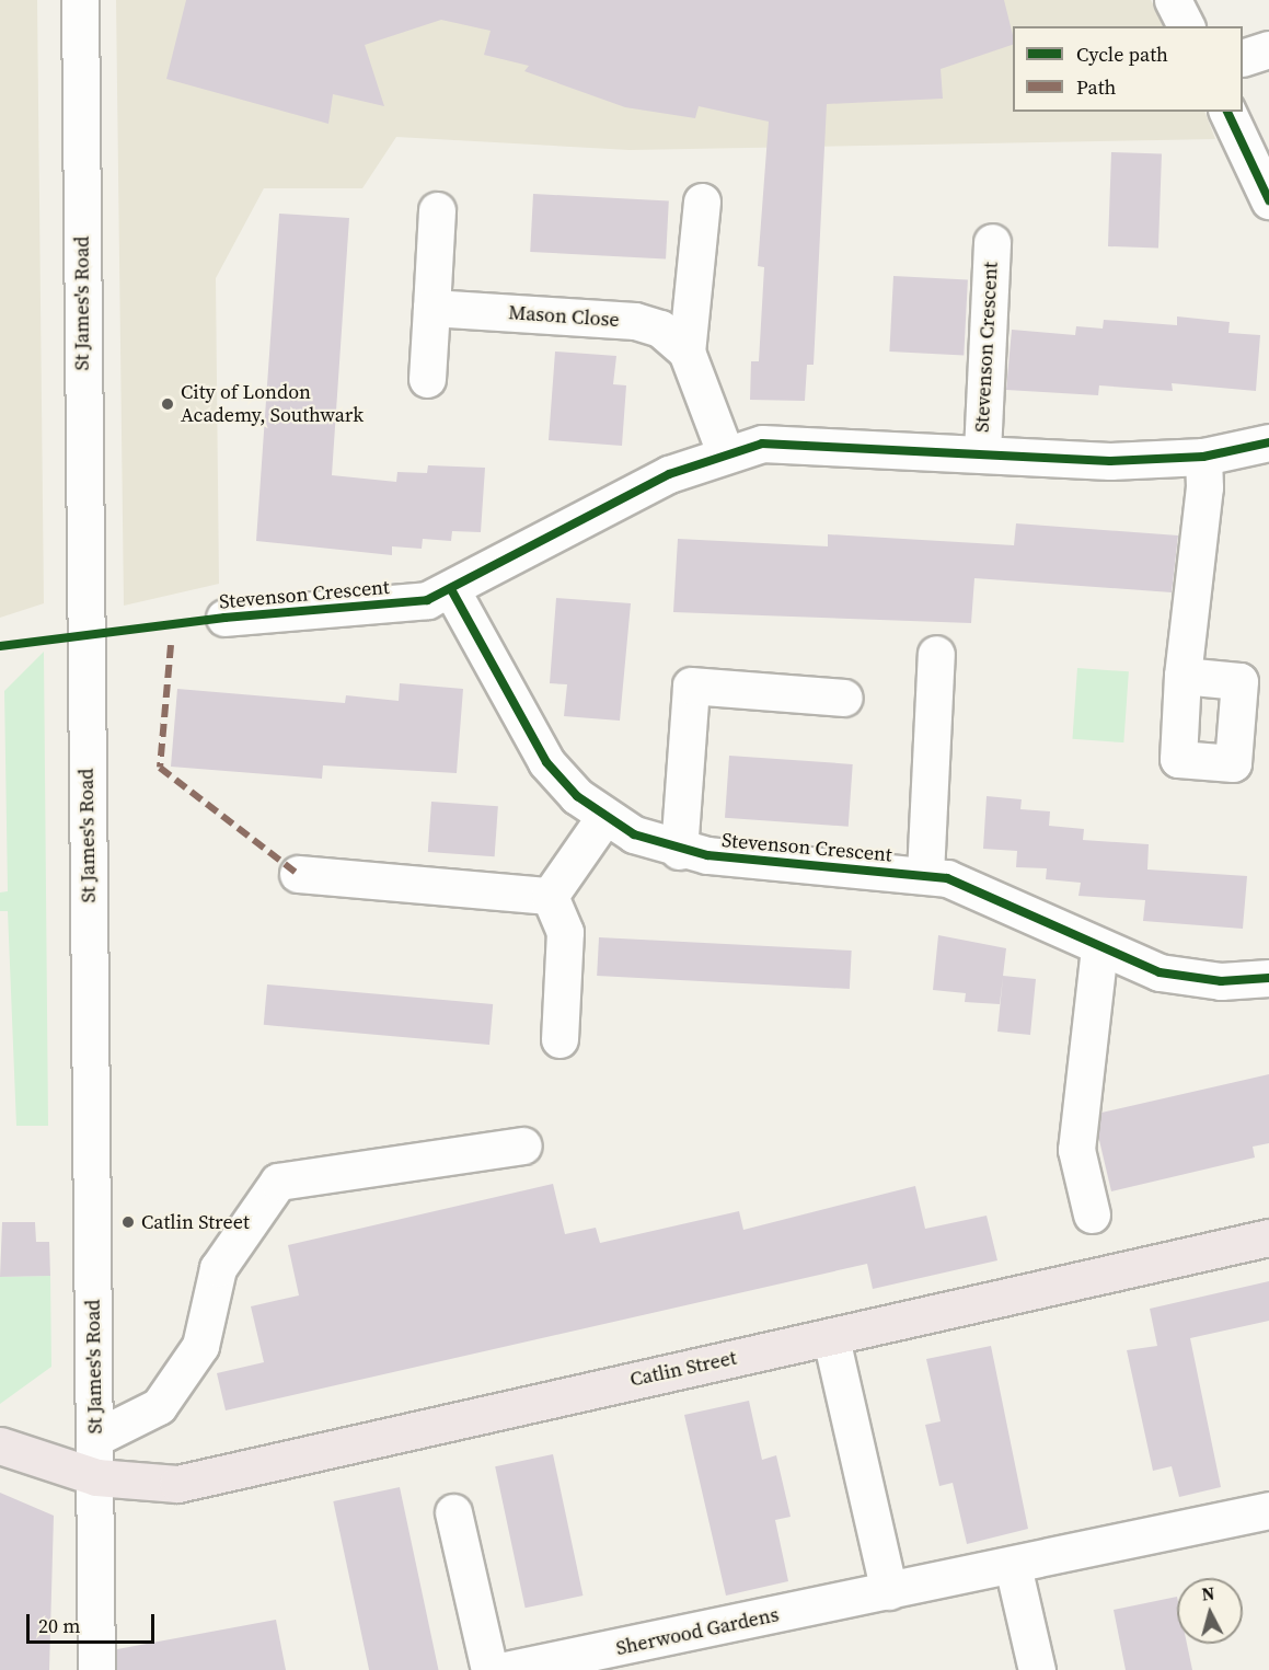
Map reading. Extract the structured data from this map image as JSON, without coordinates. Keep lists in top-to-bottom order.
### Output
{
  "streets": {
    "main road": ["Catlin Street"],
    "street": [
      "St James's Road",
      "Mason Close",
      "Stevenson Crescent",
      "Sherwood Gardens"
    ]
  },
  "crossings": [
    ["St James's Road", "Catlin Street"],
    ["Mason Close", "Stevenson Crescent"]
  ],
  "places": ["City of London Academy, Southwark", "Catlin Street"],
  "legend": ["Cycle path", "Path"],
  "scale_bar": "20 m",
  "north": "top"
}
